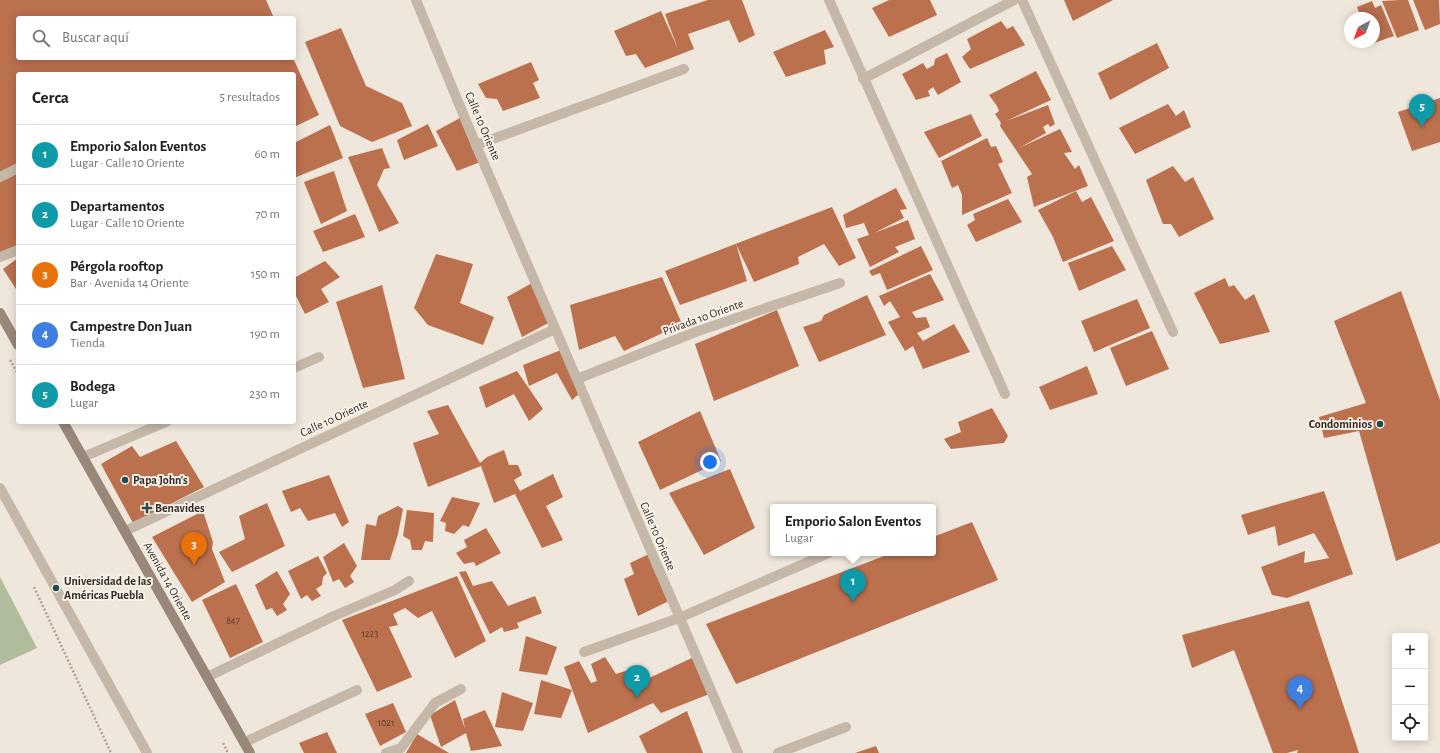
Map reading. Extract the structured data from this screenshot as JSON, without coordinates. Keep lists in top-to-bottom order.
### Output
{
  "streets": {
    "main road": ["Avenida 14 Oriente"],
    "street": ["Calle 10 Oriente", "Privada 10 Oriente"]
  },
  "crossings": [
    ["Calle 10 Oriente", "Privada 10 Oriente"],
    ["Calle 10 Oriente", "Avenida 14 Oriente"]
  ],
  "places": {
    "other": ["Condominios", "Papa John's", "Universidad de las Américas Puebla"],
    "health": ["Benavides"]
  },
  "house_numbers": ["847", "1223", "1021"],
  "north": "bottom left",
  "page": {
    "search": "Buscar aquí",
    "heading": ["Cerca", "5 resultados"],
    "pins": [
      "5",
      "3",
      "1",
      "2",
      "4"
    ],
    "list": [
      {
        "mark": "1",
        "name": "Emporio Salon Eventos",
        "note": "Lugar · Calle 10 Oriente",
        "value": "60 m"
      },
      {
        "mark": "2",
        "name": "Departamentos",
        "note": "Lugar · Calle 10 Oriente",
        "value": "70 m"
      },
      {
        "mark": "3",
        "name": "Pérgola rooftop",
        "note": "Bar · Avenida 14 Oriente",
        "value": "150 m"
      },
      {
        "mark": "4",
        "name": "Campestre Don Juan",
        "note": "Tienda",
        "value": "190 m"
      },
      {
        "mark": "5",
        "name": "Bodega",
        "note": "Lugar",
        "value": "230 m"
      }
    ],
    "popup": ["Emporio Salon Eventos", "Lugar"],
    "map_buttons": ["+", "−"]
  }
}
